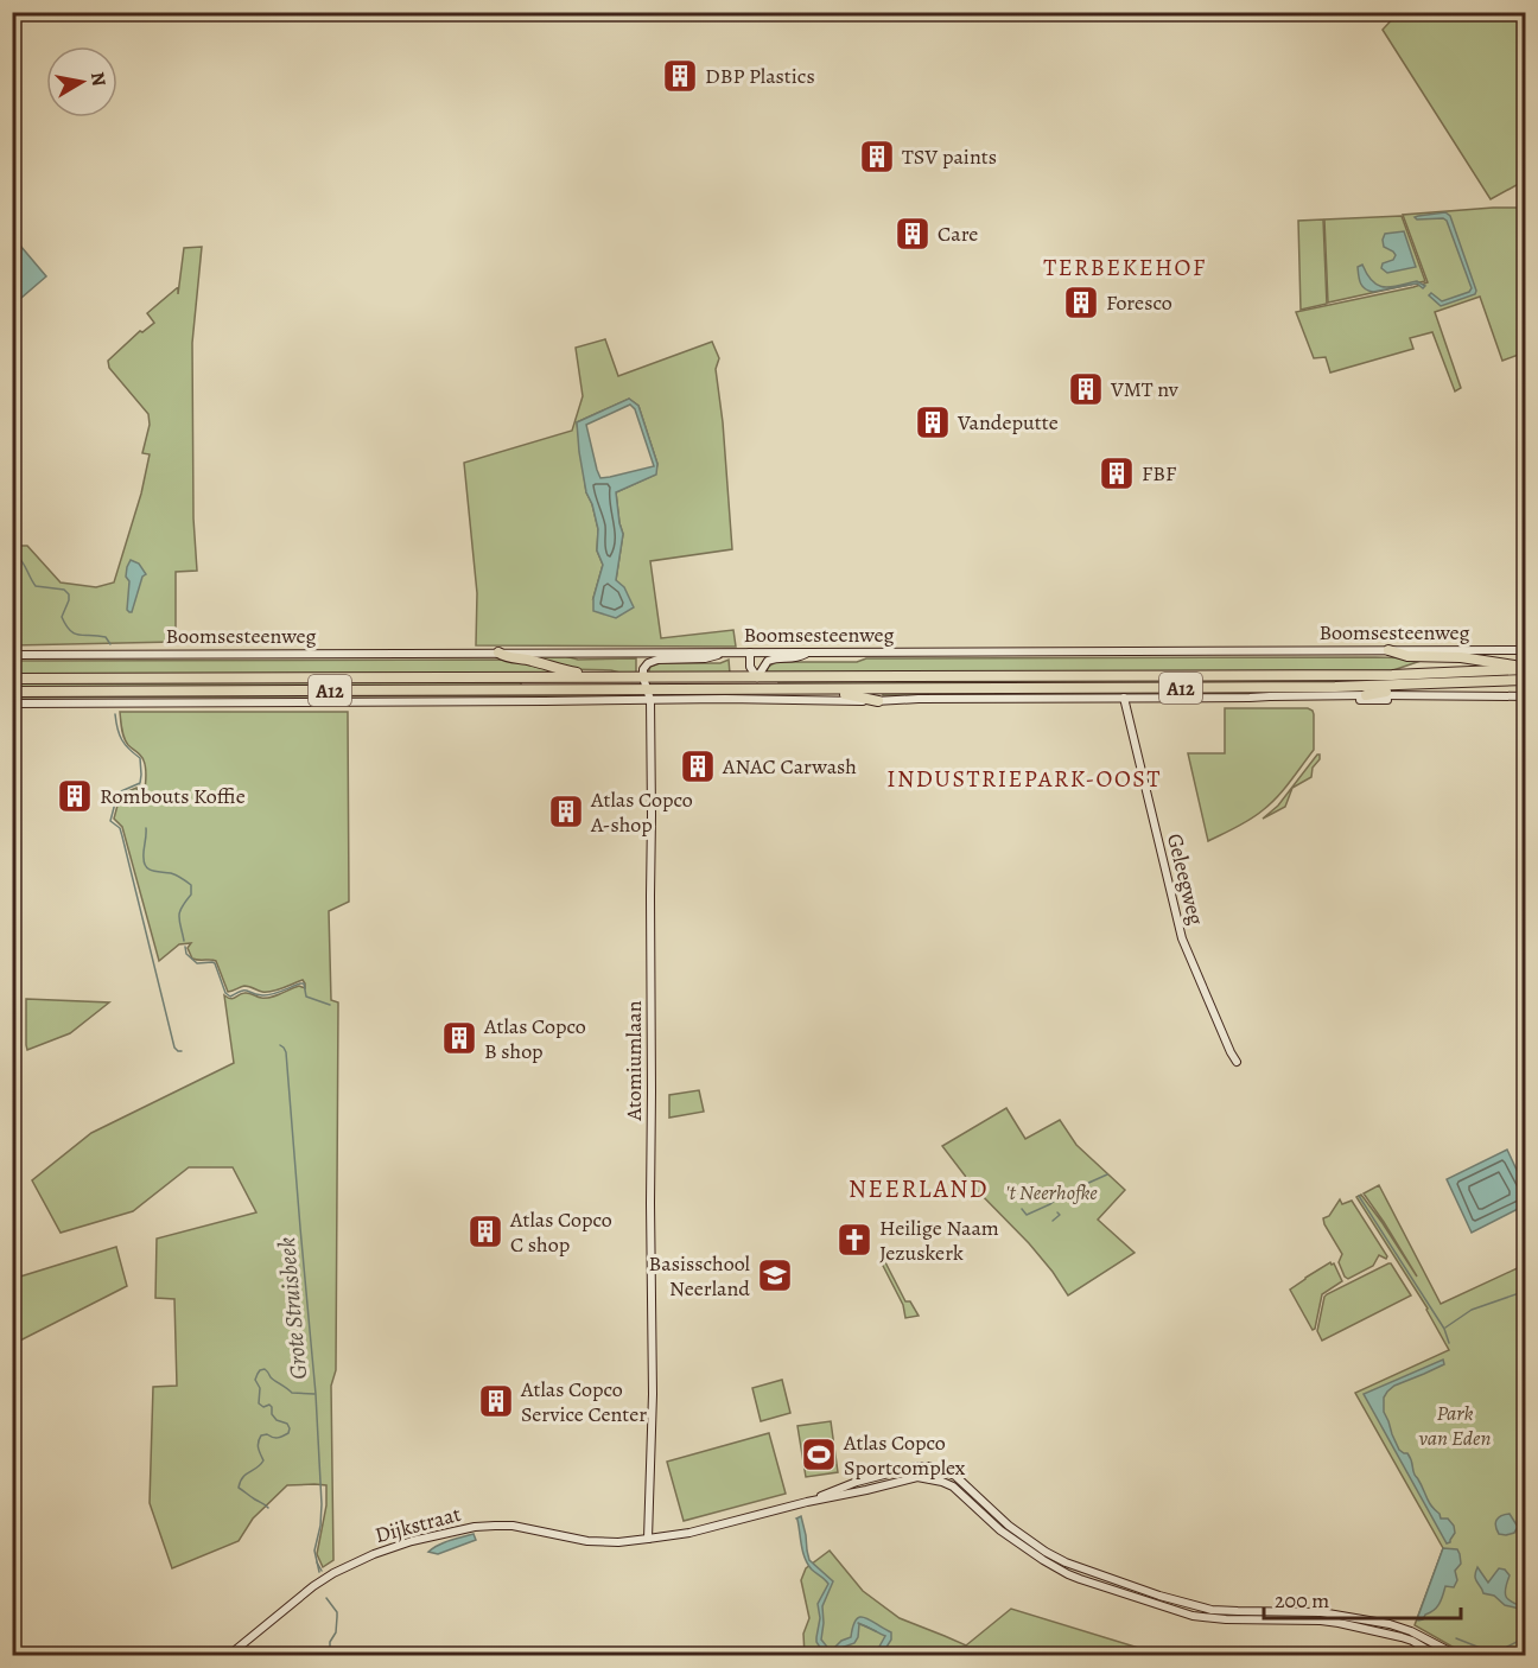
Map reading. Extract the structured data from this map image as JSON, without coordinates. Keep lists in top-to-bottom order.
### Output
{
  "streets": {
    "highway": ["A12"],
    "main road": [
      "Boomsesteenweg",
      "Geleegweg",
      "Atomiumlaan",
      "Dijkstraat"
    ]
  },
  "crossings": [
    ["A12", "Atomiumlaan"],
    ["Atomiumlaan", "Dijkstraat"]
  ],
  "districts": ["TERBEKEHOF", "INDUSTRIEPARK-OOST", "NEERLAND"],
  "water": ["Grote Struisbeek"],
  "parks": ["'t Neerhofke", "Park van Eden"],
  "places": {
    "building": [
      "DBP Plastics",
      "TSV paints",
      "Care",
      "Foresco",
      "VMT nv",
      "Vandeputte",
      "FBF",
      "ANAC Carwash",
      "Rombouts Koffie",
      "Atlas Copco A-shop",
      "Atlas Copco B shop",
      "Atlas Copco C shop",
      "Atlas Copco Service Center"
    ],
    "church": ["Heilige Naam Jezuskerk"],
    "school or university": ["Basisschool Neerland"],
    "sports": ["Atlas Copco Sportcomplex"]
  },
  "scale_bar": "200 m",
  "north": "right"
}
